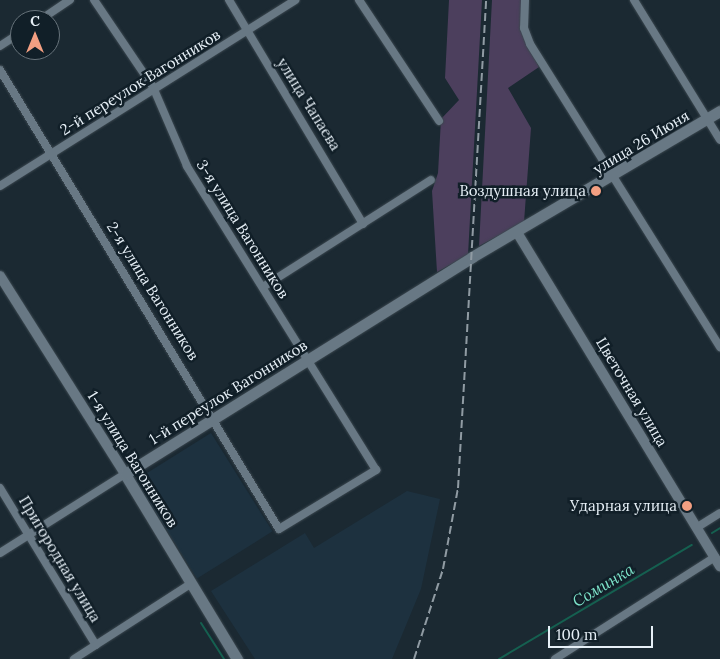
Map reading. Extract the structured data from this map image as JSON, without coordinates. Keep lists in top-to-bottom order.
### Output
{
  "streets": {
    "main road": ["улица 26 Июня", "1-й переулок Вагонников", "1-я улица Вагонников"],
    "street": [
      "2-й переулок Вагонников",
      "улица Чапаева",
      "3-я улица Вагонников",
      "2-я улица Вагонников",
      "Цветочная улица",
      "Пригородная улица"
    ]
  },
  "crossings": [
    ["2-й переулок Вагонников", "улица Чапаева"],
    ["2-й переулок Вагонников", "3-я улица Вагонников"],
    ["2-й переулок Вагонников", "2-я улица Вагонников"],
    ["улица 26 Июня", "1-й переулок Вагонников"],
    ["улица 26 Июня", "Цветочная улица"],
    ["3-я улица Вагонников", "2-я улица Вагонников"],
    ["3-я улица Вагонников", "1-й переулок Вагонников"],
    ["2-я улица Вагонников", "1-й переулок Вагонников"],
    ["1-й переулок Вагонников", "1-я улица Вагонников"],
    ["1-й переулок Вагонников", "Пригородная улица"]
  ],
  "water": ["Соминка"],
  "places": ["Воздушная улица", "Ударная улица"],
  "scale_bar": "100 m",
  "north": "top"
}
